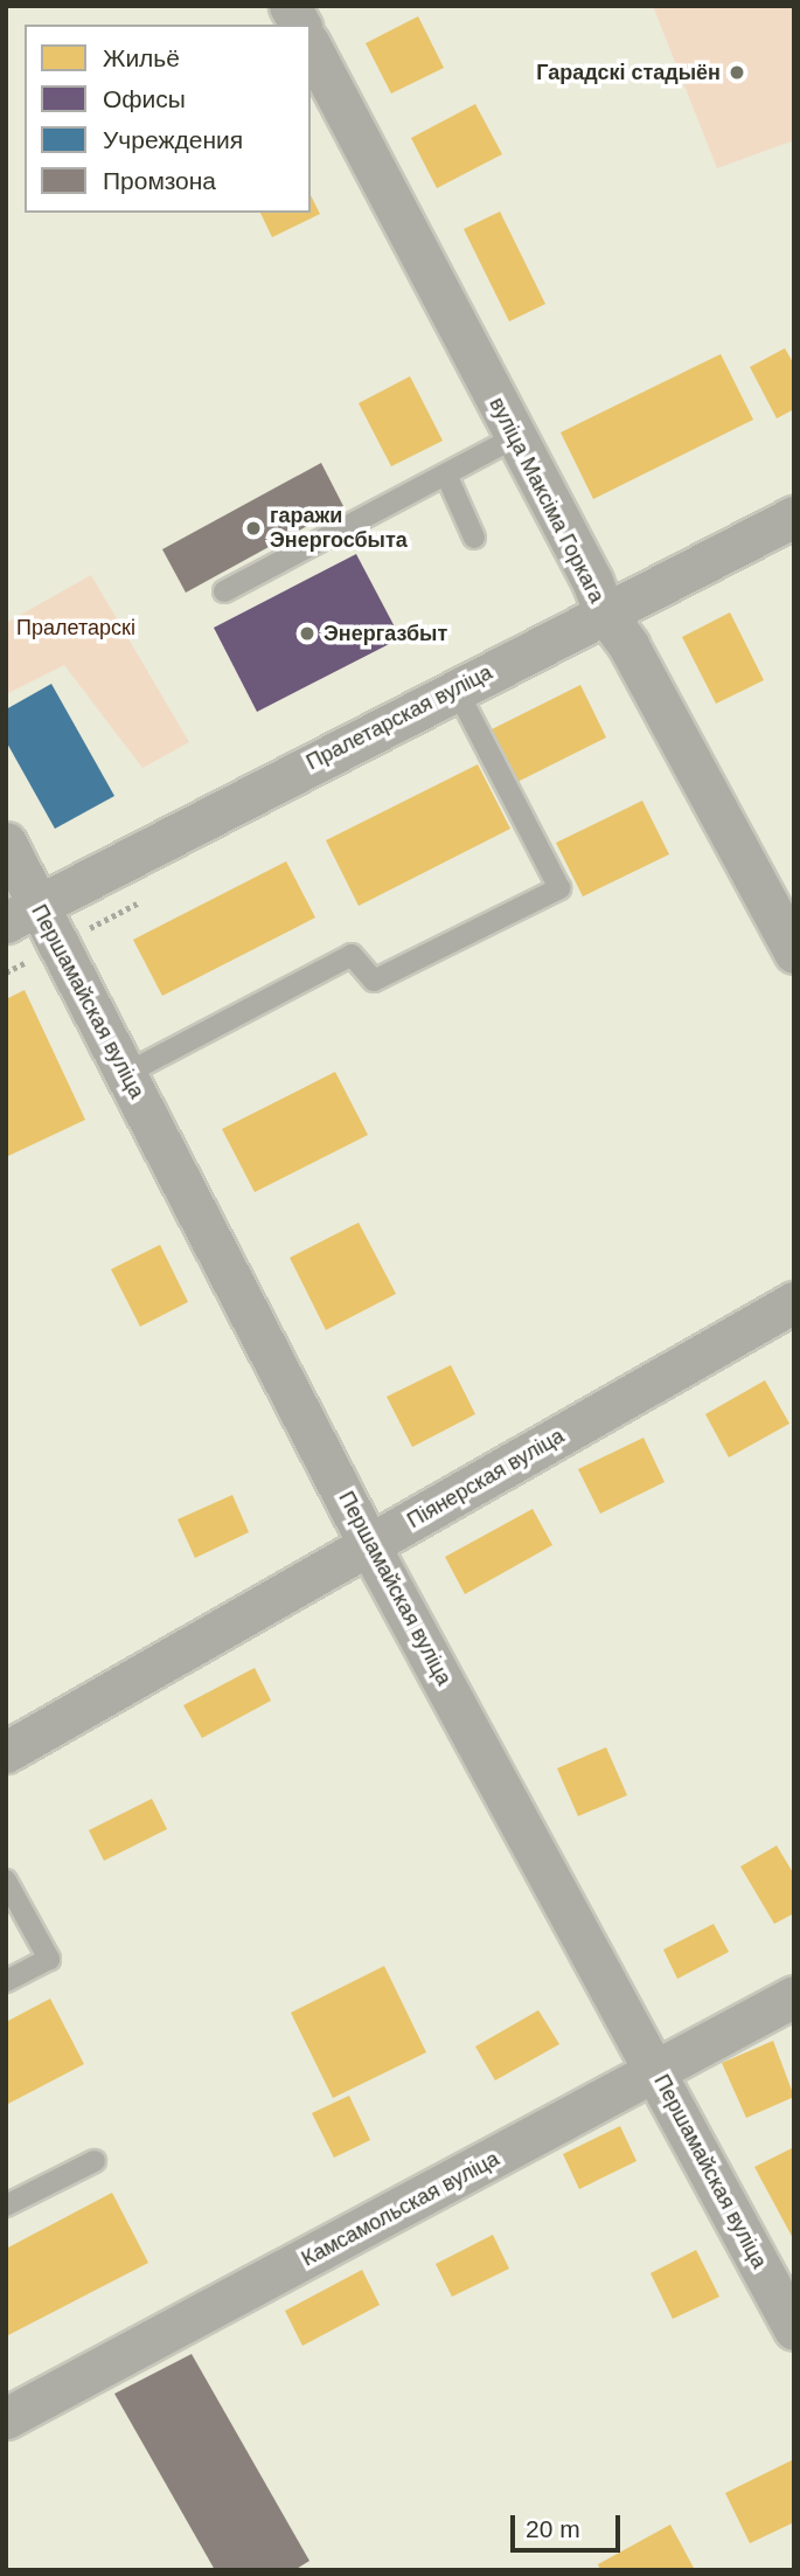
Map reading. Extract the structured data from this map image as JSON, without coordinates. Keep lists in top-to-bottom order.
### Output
{
  "streets": {
    "street": [
      "вуліца Максіма Горкага",
      "Пралетарская вуліца",
      "Першамайская вуліца",
      "Піянерская вуліца",
      "Камсамольская вуліца"
    ]
  },
  "crossings": [
    ["вуліца Максіма Горкага", "Пралетарская вуліца"],
    ["Пралетарская вуліца", "Першамайская вуліца"],
    ["Першамайская вуліца", "Піянерская вуліца"],
    ["Першамайская вуліца", "Камсамольская вуліца"]
  ],
  "parks": ["Пралетарскі"],
  "places": ["Гарадскі стадыён", "гаражи Энергосбыта", "Энергазбыт"],
  "legend": [
    "Жильё",
    "Офисы",
    "Учреждения",
    "Промзона"
  ],
  "scale_bar": "20 m"
}
